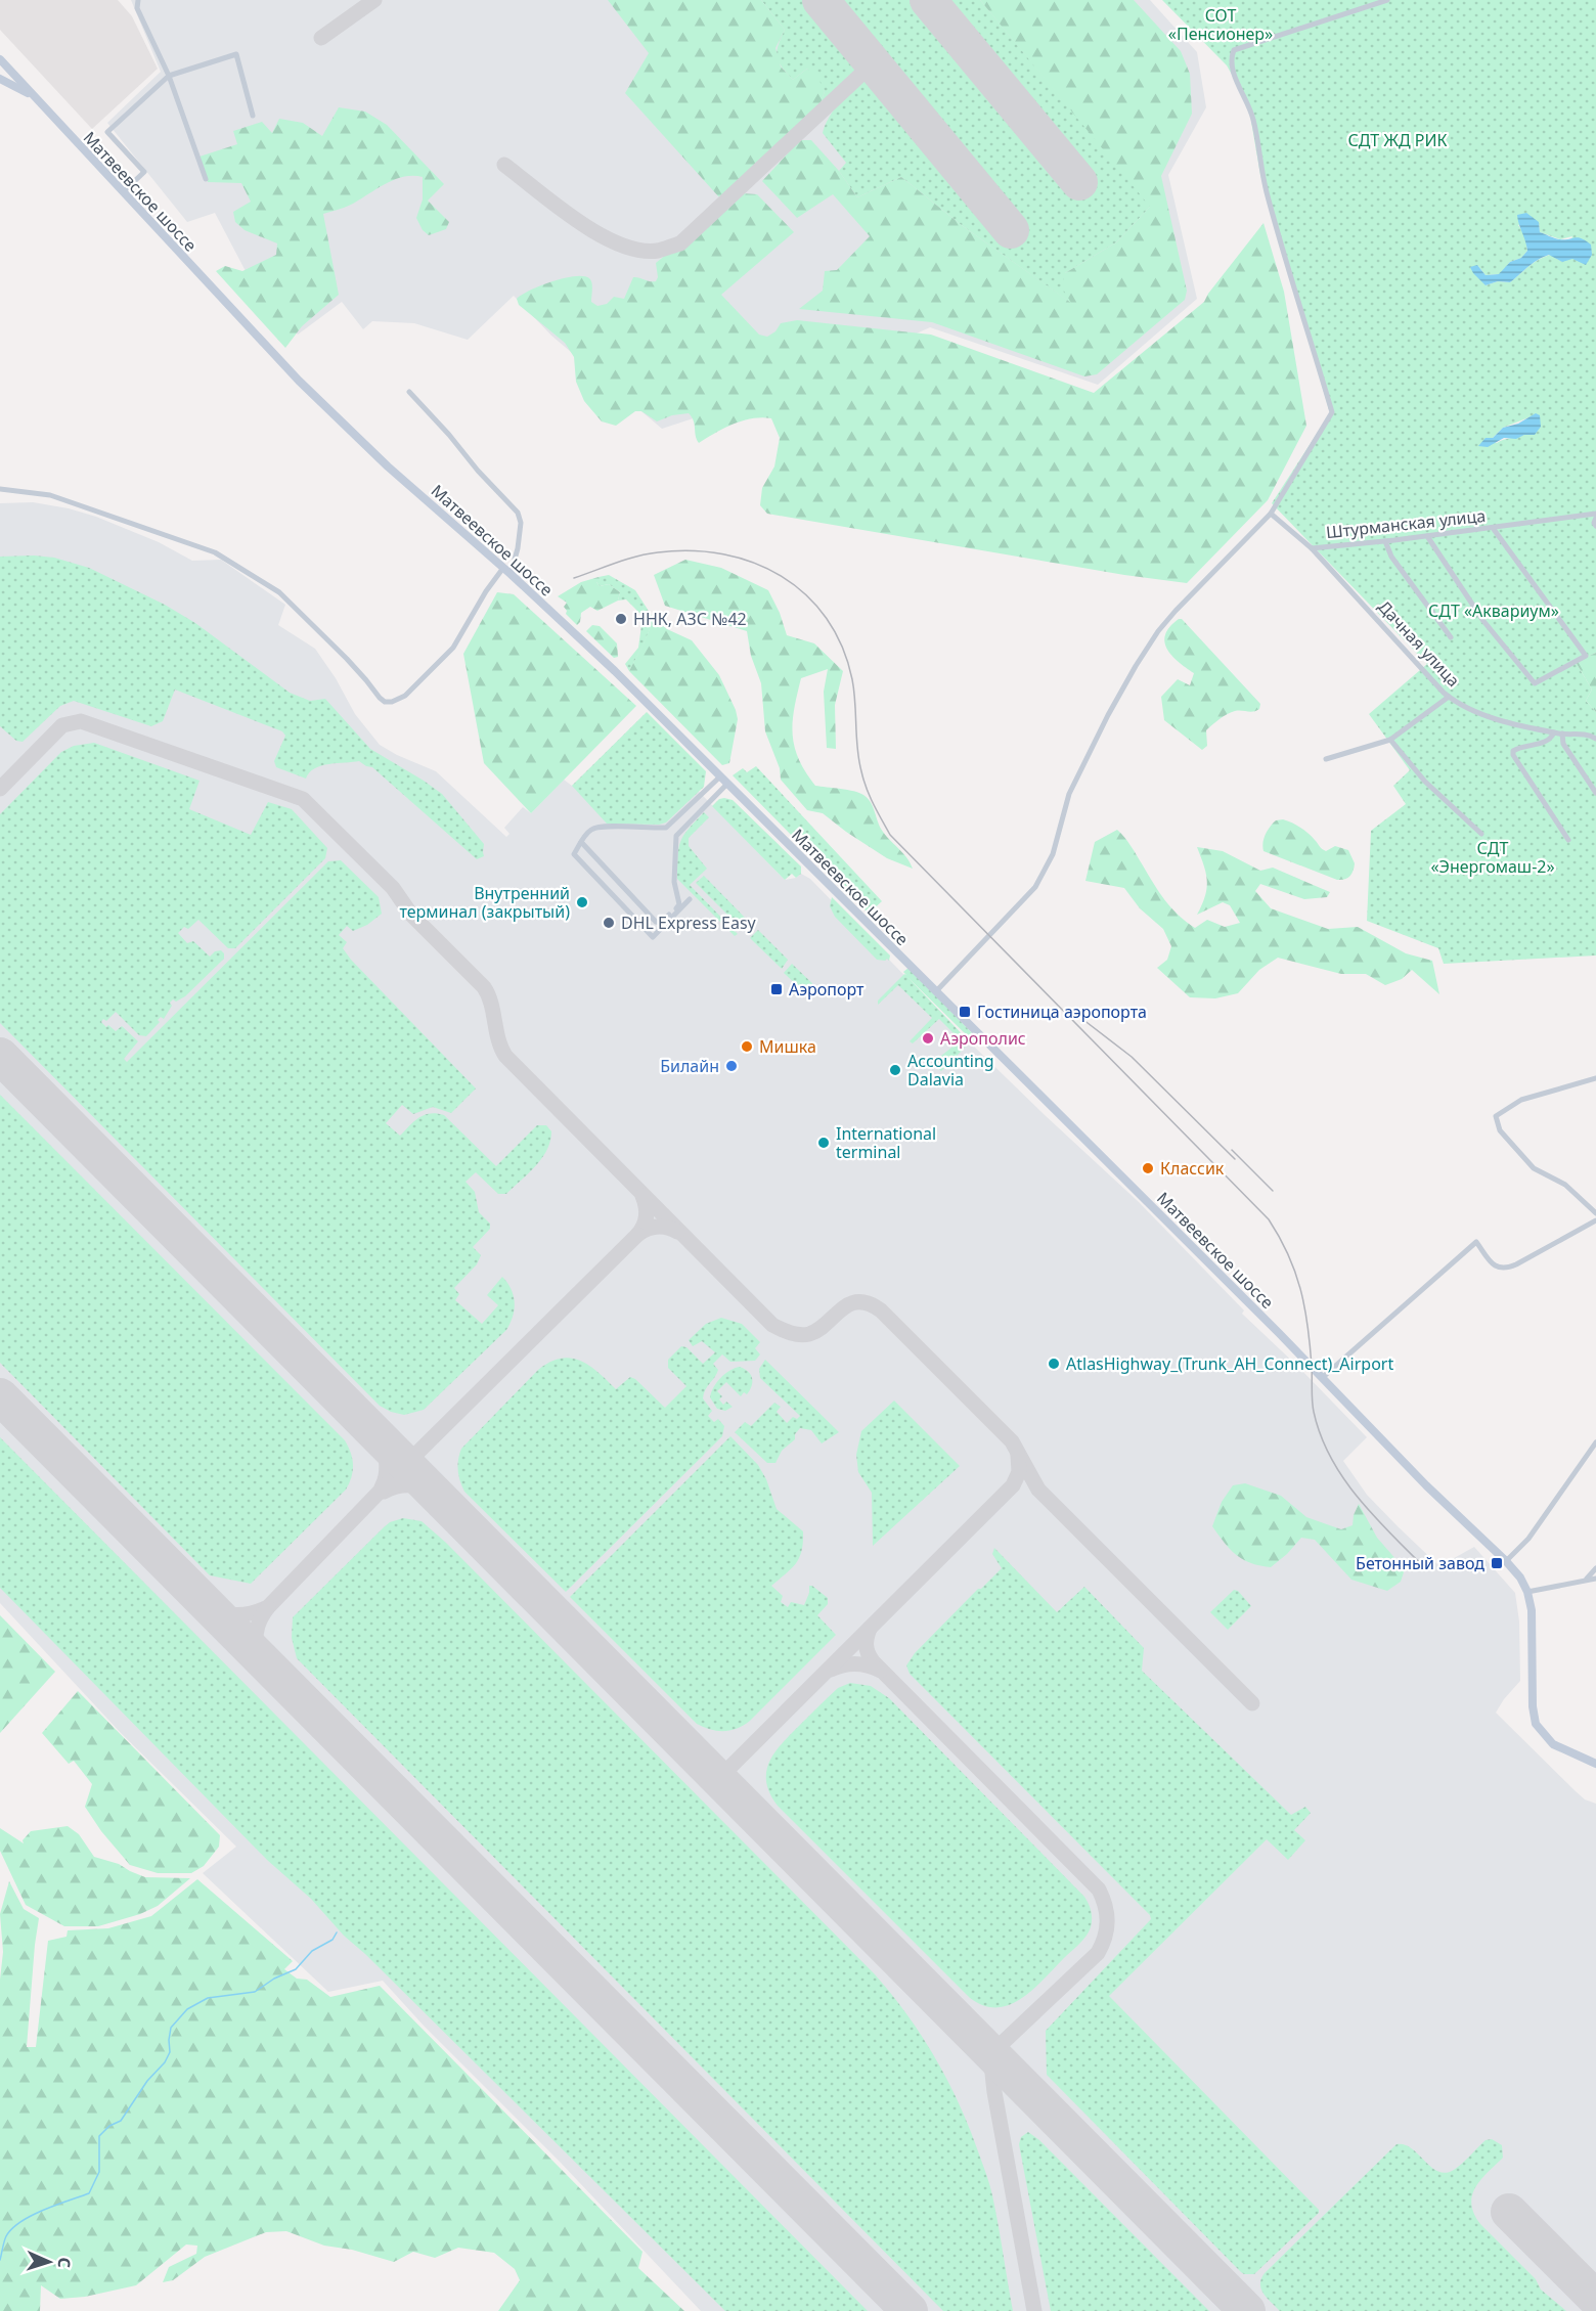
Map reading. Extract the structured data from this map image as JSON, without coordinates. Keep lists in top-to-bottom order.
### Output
{
  "streets": {
    "main road": ["Матвеевское шоссе"],
    "street": ["Штурманская улица", "Дачная улица"]
  },
  "crossings": [
    ["Штурманская улица", "Дачная улица"]
  ],
  "parks": [
    "СОТ «Пенсионер»",
    "СДТ ЖД РИК",
    "СДТ «Аквариум»",
    "СДТ «Энергомаш-2»"
  ],
  "places": {
    "other": [
      "ННК, АЗС №42",
      "Внутренний терминал (закрытый)",
      "DHL Express Easy",
      "Аэрополис",
      "Мишка",
      "Билайн",
      "Accounting Dalavia",
      "International terminal",
      "Классик",
      "AtlasHighway_(Trunk_AH_Connect)_Airport"
    ],
    "transit": ["Аэропорт", "Гостиница аэропорта", "Бетонный завод"]
  },
  "north": "right"
}
